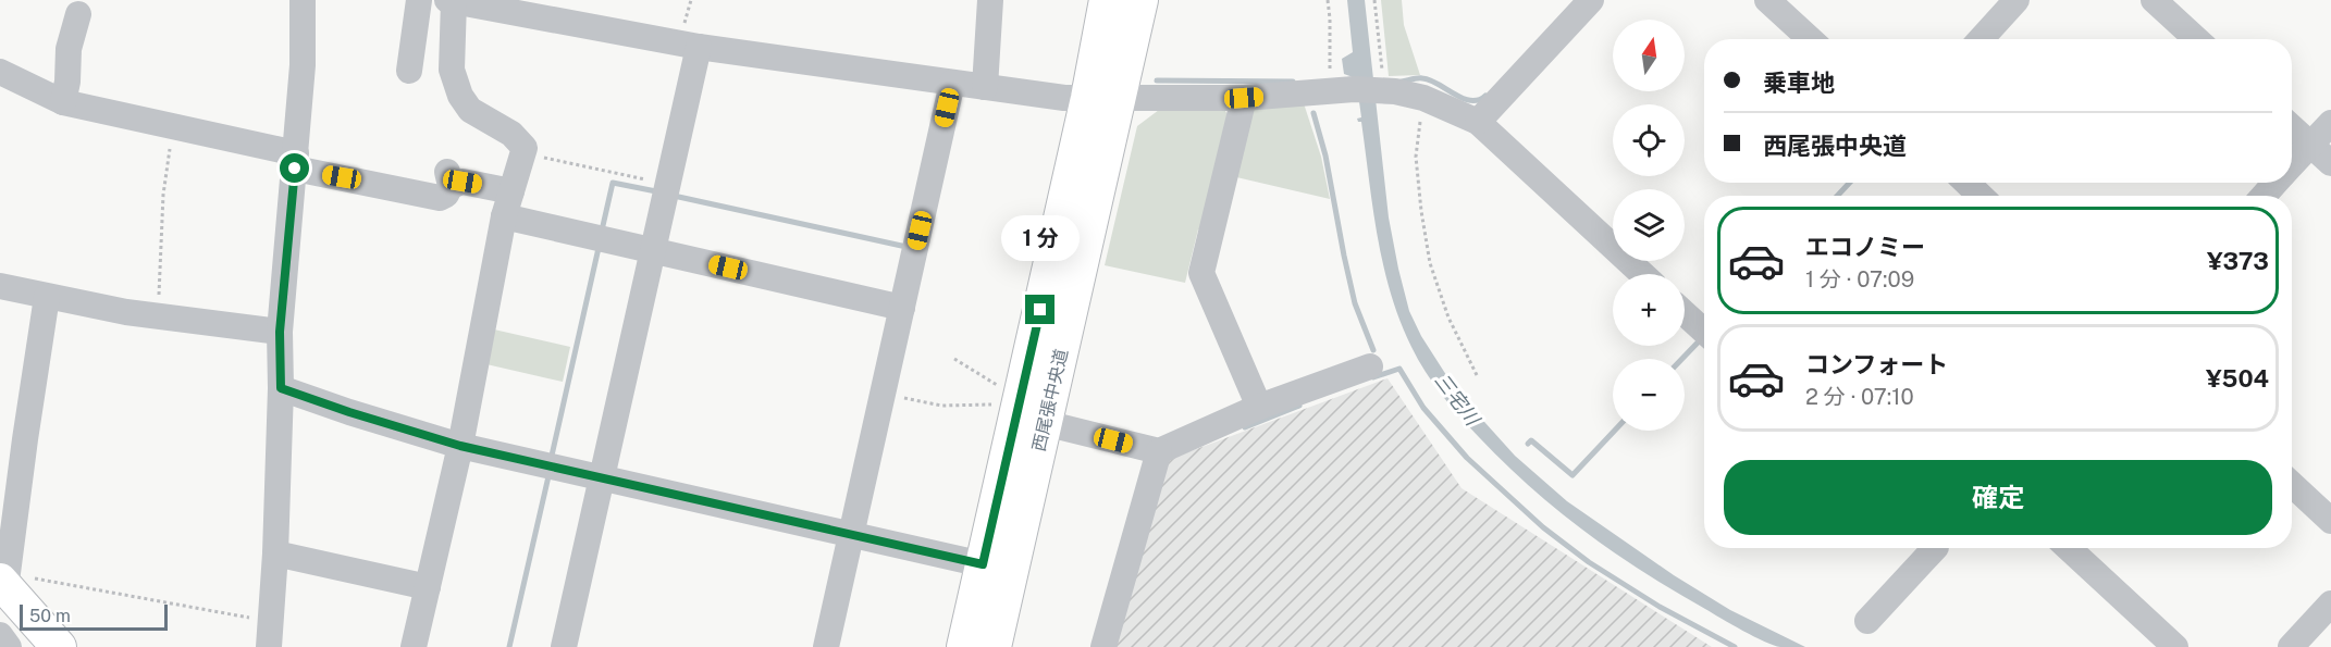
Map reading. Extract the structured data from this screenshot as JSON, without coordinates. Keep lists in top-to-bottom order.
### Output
{
  "streets": {
    "main road": ["西尾張中央道"]
  },
  "water": ["三宅川"],
  "scale_bar": "50 m",
  "north": "top",
  "page": {
    "map_buttons": ["+", "−"],
    "banner": ["乗車地", "西尾張中央道"],
    "list": [
      {
        "name": "エコノミー",
        "note": "1 分 · 07:09",
        "value": "¥373"
      },
      {
        "name": "コンフォート",
        "note": "2 分 · 07:10",
        "value": "¥504"
      }
    ],
    "bubble": "1 分",
    "buttons": "確定",
    "scale": "50 m"
  }
}
